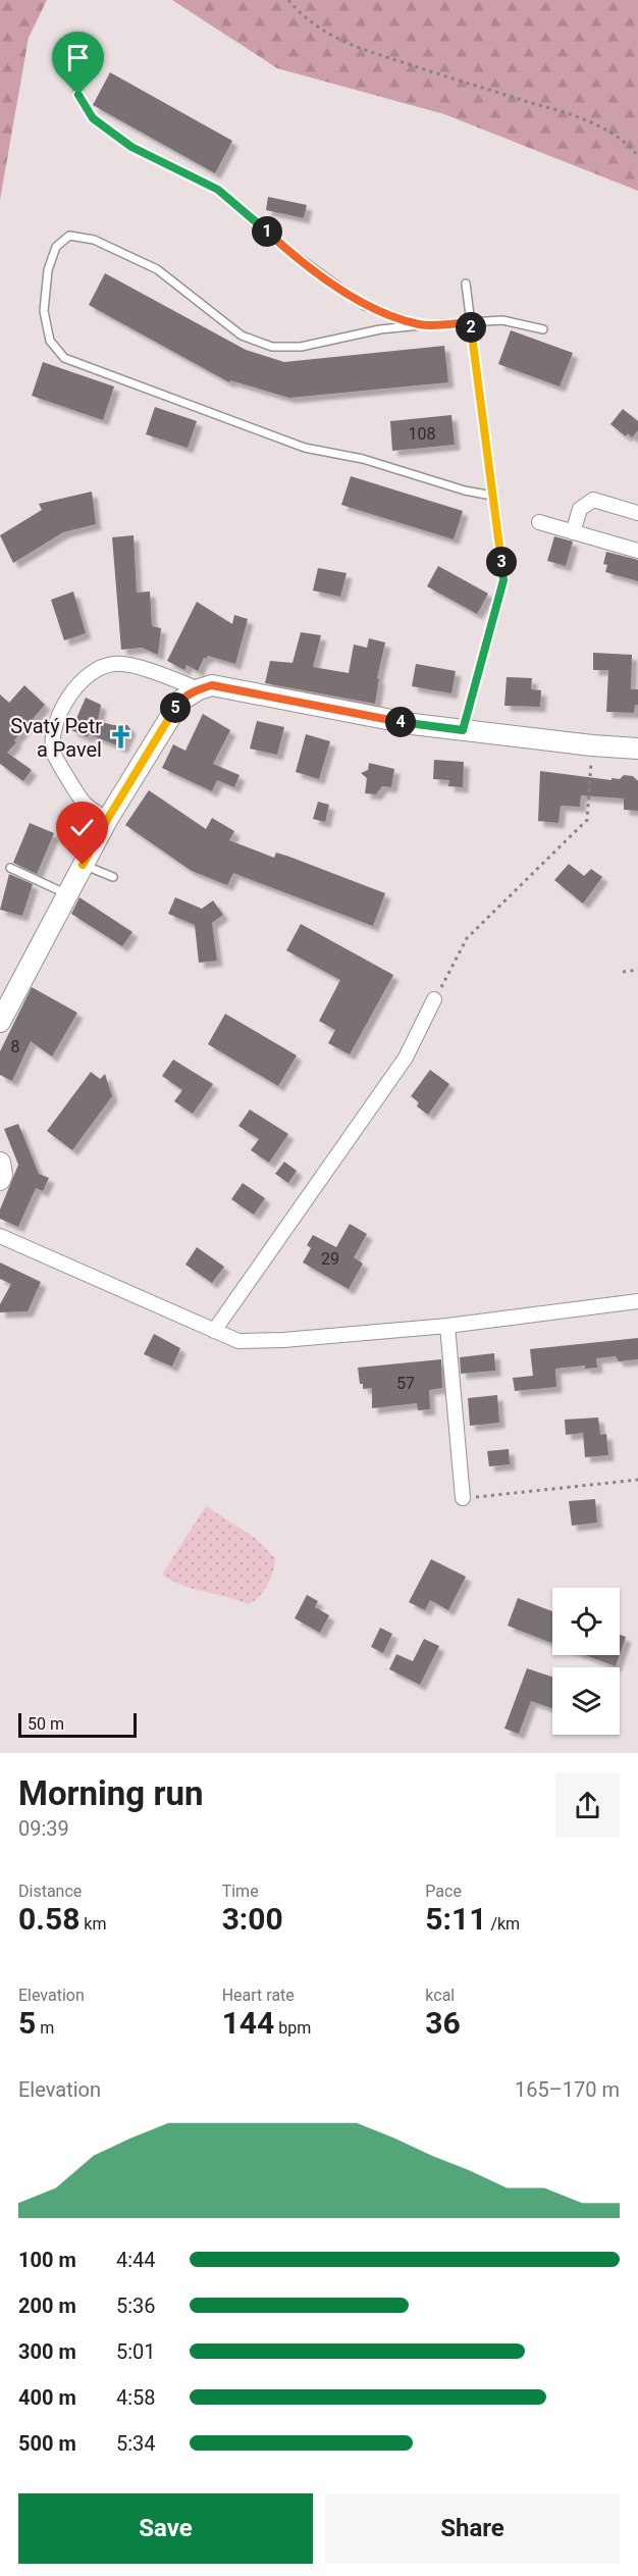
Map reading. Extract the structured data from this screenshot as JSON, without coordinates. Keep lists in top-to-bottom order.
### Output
{
  "places": {
    "church": ["Svatý Petr a Pavel"]
  },
  "house_numbers": [
    "108",
    "8",
    "29",
    "57"
  ],
  "scale_bar": "50 m",
  "page": {
    "pins": [
      "1",
      "2",
      "3",
      "5",
      "4"
    ],
    "scale": "50 m",
    "heading": ["Morning run", "09:39"],
    "stats": [
      ["Distance", "0.58 km"],
      ["Time", "3:00"],
      ["Pace", "5:11 /km"],
      ["Elevation", "5 m"],
      ["Heart rate", "144 bpm"],
      ["kcal", "36"]
    ],
    "chart": ["Elevation", "165–170 m"],
    "list": [
      {
        "name": "100 m",
        "note": "4:44"
      },
      {
        "name": "200 m",
        "note": "5:36"
      },
      {
        "name": "300 m",
        "note": "5:01"
      },
      {
        "name": "400 m",
        "note": "4:58"
      },
      {
        "name": "500 m",
        "note": "5:34"
      }
    ],
    "buttons": ["Save", "Share"]
  }
}
